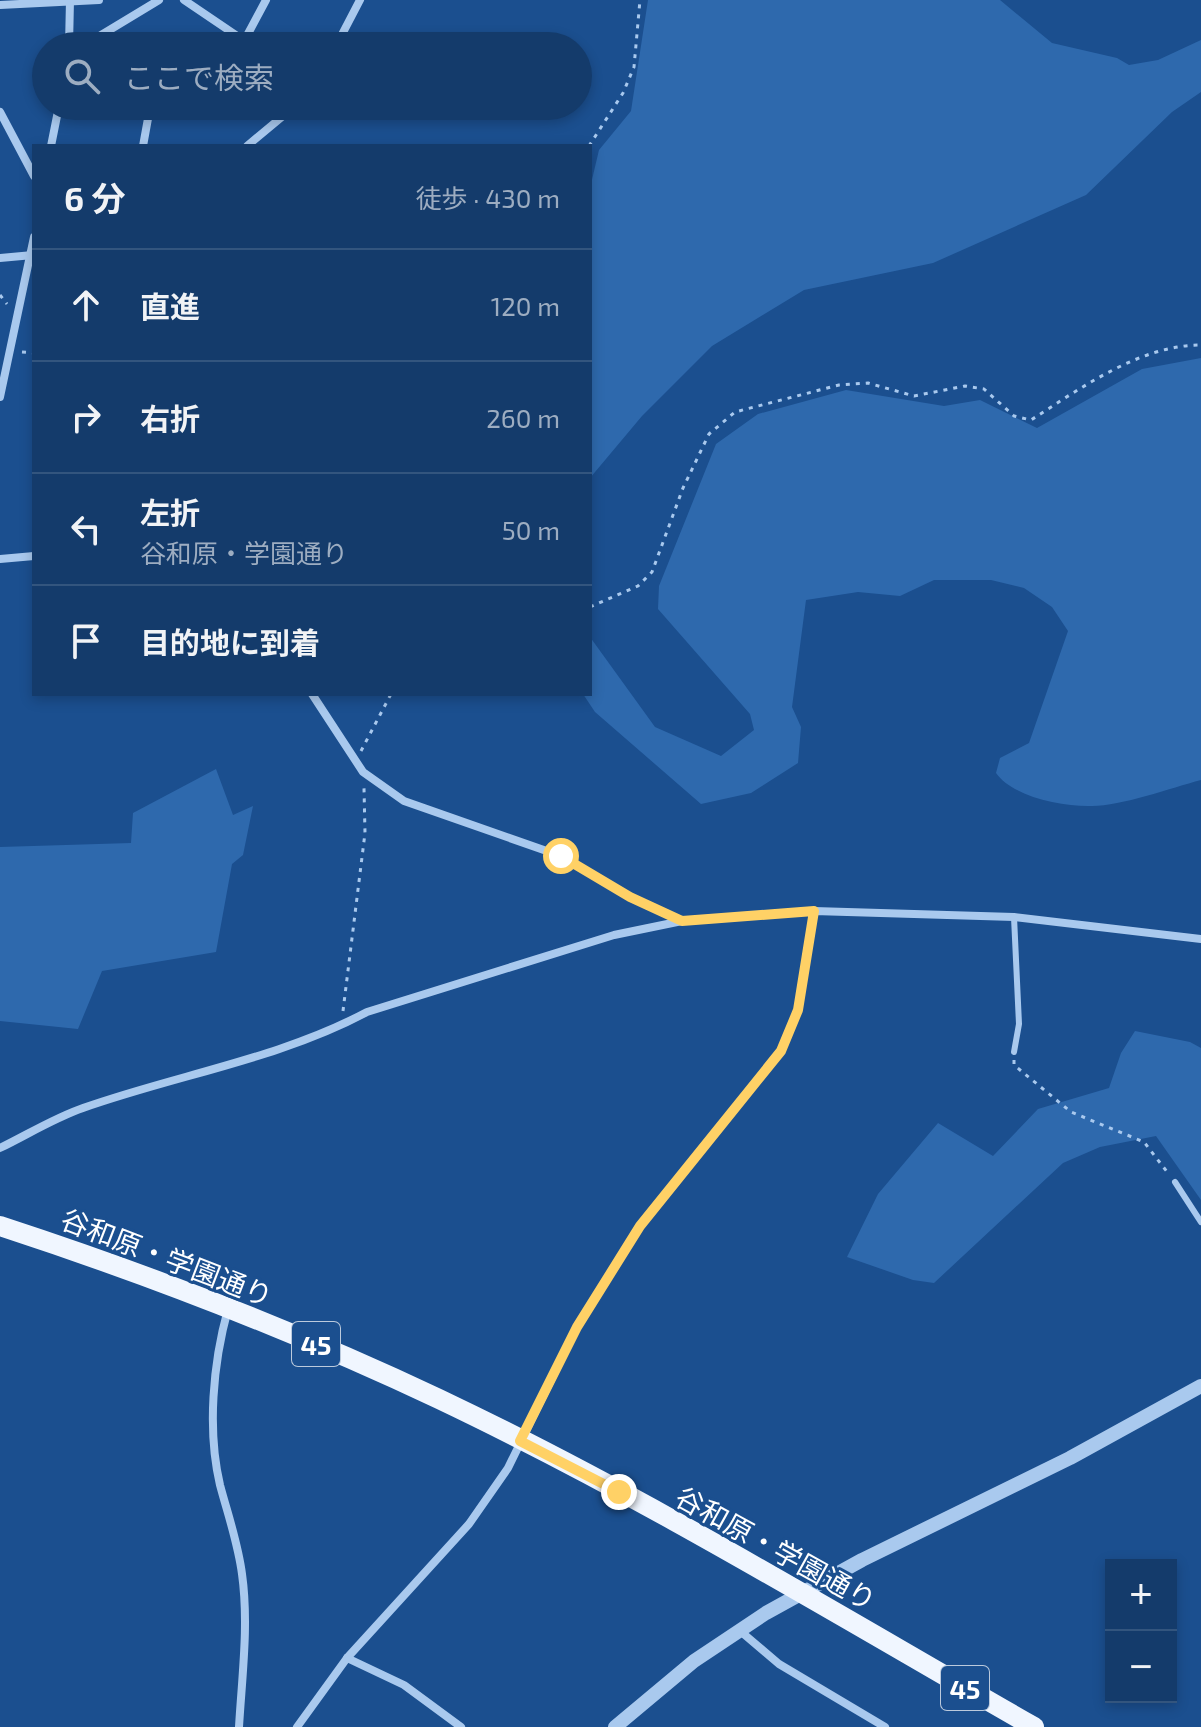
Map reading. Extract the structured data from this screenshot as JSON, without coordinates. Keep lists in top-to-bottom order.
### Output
{
  "streets": {
    "main road": ["谷和原・学園通り", "45"]
  },
  "page": {
    "search": "ここで検索",
    "heading": ["6 分", "徒歩 · 430 m"],
    "list": [
      ["直進", "120 m"],
      ["右折", "260 m"],
      ["左折", "谷和原・学園通り", "50 m"],
      "目的地に到着"
    ],
    "map_buttons": ["+", "−"]
  }
}
